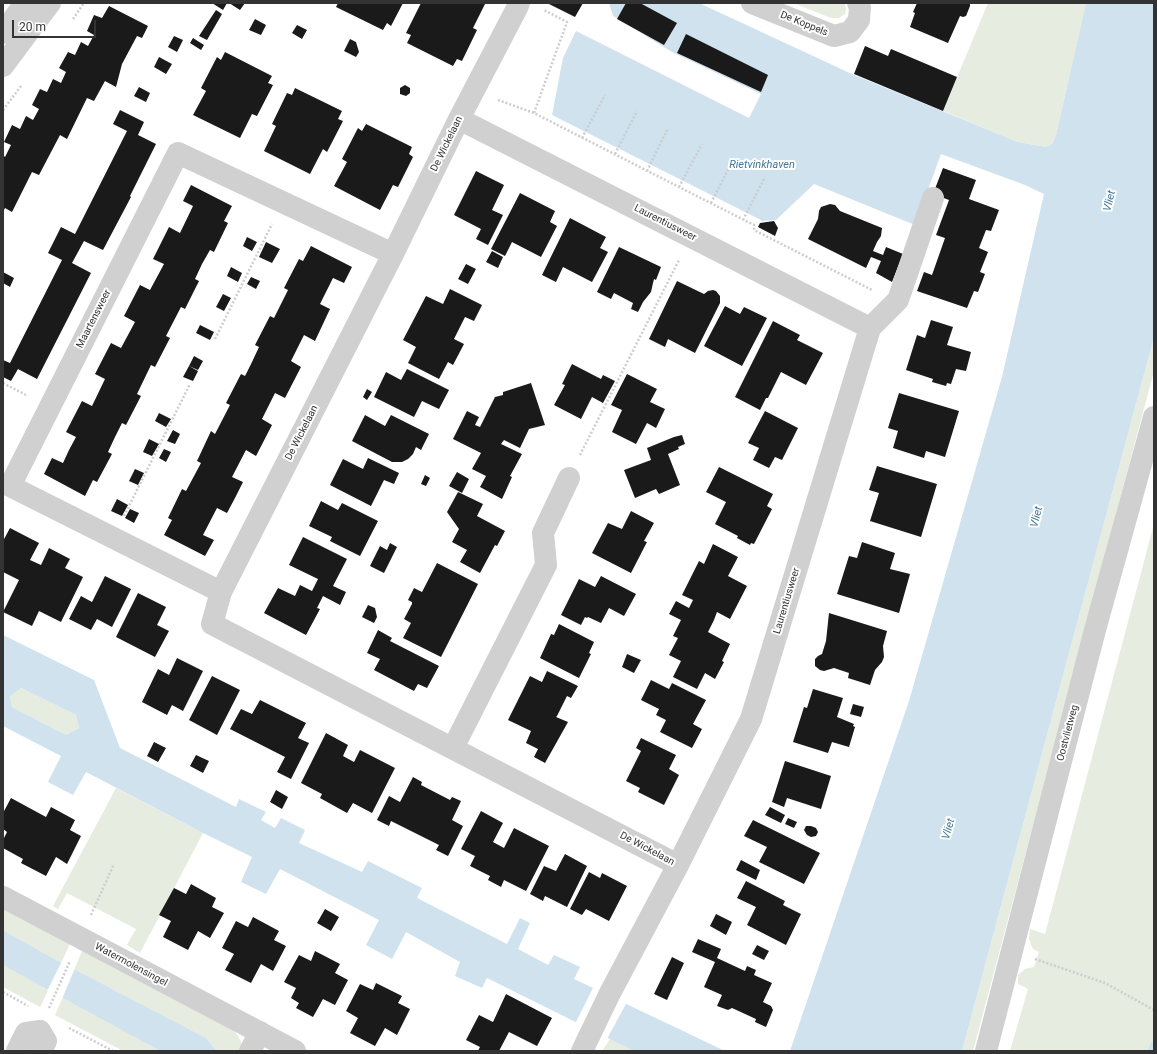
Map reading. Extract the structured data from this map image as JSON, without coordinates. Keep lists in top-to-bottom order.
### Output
{
  "streets": {
    "street": [
      "De Koppels",
      "De Wickelaan",
      "Laurentiusweer",
      "Maartensweer",
      "Oostvlietweg",
      "Watermolensingel"
    ]
  },
  "crossings": [
    ["De Wickelaan", "Laurentiusweer"],
    ["De Wickelaan", "Maartensweer"]
  ],
  "water": ["Rietvinkhaven", "Vliet"],
  "scale_bar": "20 m"
}
